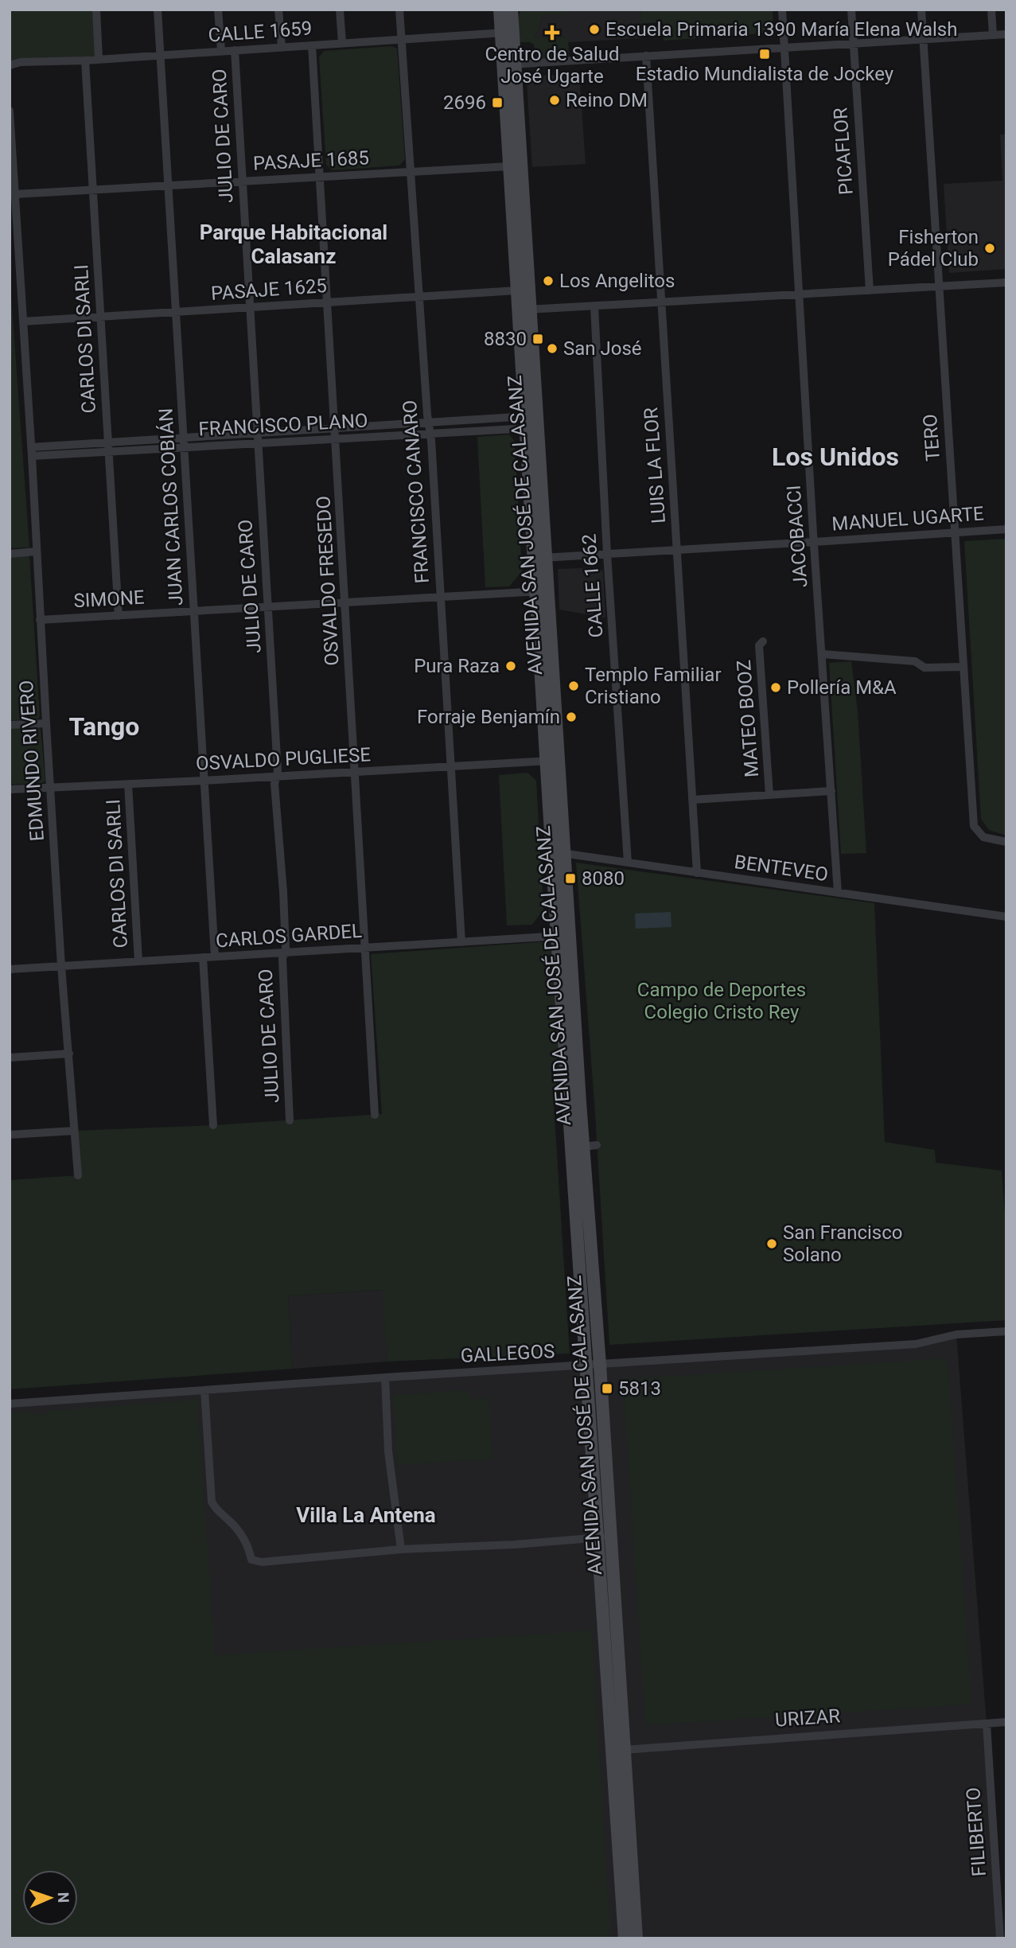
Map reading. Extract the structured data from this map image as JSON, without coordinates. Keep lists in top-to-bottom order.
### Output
{
  "streets": {
    "main road": ["AVENIDA SAN JOSÉ DE CALASANZ"],
    "street": [
      "CALLE 1659",
      "JULIO DE CARO",
      "PICAFLOR",
      "PASAJE 1685",
      "PASAJE 1625",
      "CARLOS DI SARLI",
      "FRANCISCO PLANO",
      "TERO",
      "LUIS LA FLOR",
      "FRANCISCO CANARO",
      "JUAN CARLOS COBIÁN",
      "MANUEL UGARTE",
      "JACOBACCI",
      "OSVALDO FRESEDO",
      "CALLE 1662",
      "SIMONE",
      "MATEO BOOZ",
      "OSVALDO PUGLIESE",
      "EDMUNDO RIVERO",
      "BENTEVEO",
      "CARLOS GARDEL",
      "GALLEGOS",
      "URIZAR",
      "FILIBERTO"
    ]
  },
  "crossings": [
    ["CALLE 1659", "JULIO DE CARO"],
    ["CALLE 1659", "CARLOS DI SARLI"],
    ["CALLE 1659", "FRANCISCO CANARO"],
    ["CALLE 1659", "JUAN CARLOS COBIÁN"],
    ["CALLE 1659", "AVENIDA SAN JOSÉ DE CALASANZ"],
    ["CALLE 1659", "OSVALDO FRESEDO"],
    ["JULIO DE CARO", "PASAJE 1685"],
    ["JULIO DE CARO", "PASAJE 1625"],
    ["JULIO DE CARO", "FRANCISCO PLANO"],
    ["JULIO DE CARO", "SIMONE"],
    ["JULIO DE CARO", "OSVALDO PUGLIESE"],
    ["JULIO DE CARO", "CARLOS GARDEL"],
    ["PASAJE 1685", "CARLOS DI SARLI"],
    ["PASAJE 1685", "FRANCISCO CANARO"],
    ["PASAJE 1685", "JUAN CARLOS COBIÁN"],
    ["PASAJE 1685", "AVENIDA SAN JOSÉ DE CALASANZ"],
    ["PASAJE 1685", "OSVALDO FRESEDO"],
    ["PASAJE 1685", "EDMUNDO RIVERO"],
    ["PASAJE 1625", "CARLOS DI SARLI"],
    ["PASAJE 1625", "FRANCISCO CANARO"],
    ["PASAJE 1625", "JUAN CARLOS COBIÁN"],
    ["PASAJE 1625", "AVENIDA SAN JOSÉ DE CALASANZ"],
    ["PASAJE 1625", "OSVALDO FRESEDO"],
    ["PASAJE 1625", "EDMUNDO RIVERO"],
    ["CARLOS DI SARLI", "FRANCISCO PLANO"],
    ["CARLOS DI SARLI", "SIMONE"],
    ["CARLOS DI SARLI", "OSVALDO PUGLIESE"],
    ["CARLOS DI SARLI", "CARLOS GARDEL"],
    ["FRANCISCO PLANO", "FRANCISCO CANARO"],
    ["FRANCISCO PLANO", "JUAN CARLOS COBIÁN"],
    ["FRANCISCO PLANO", "AVENIDA SAN JOSÉ DE CALASANZ"],
    ["FRANCISCO PLANO", "OSVALDO FRESEDO"],
    ["FRANCISCO PLANO", "EDMUNDO RIVERO"],
    ["TERO", "MANUEL UGARTE"],
    ["LUIS LA FLOR", "MANUEL UGARTE"],
    ["LUIS LA FLOR", "BENTEVEO"],
    ["FRANCISCO CANARO", "SIMONE"],
    ["FRANCISCO CANARO", "OSVALDO PUGLIESE"],
    ["FRANCISCO CANARO", "CARLOS GARDEL"],
    ["JUAN CARLOS COBIÁN", "SIMONE"],
    ["JUAN CARLOS COBIÁN", "OSVALDO PUGLIESE"],
    ["JUAN CARLOS COBIÁN", "CARLOS GARDEL"],
    ["MANUEL UGARTE", "AVENIDA SAN JOSÉ DE CALASANZ"],
    ["MANUEL UGARTE", "JACOBACCI"],
    ["MANUEL UGARTE", "CALLE 1662"],
    ["AVENIDA SAN JOSÉ DE CALASANZ", "SIMONE"],
    ["AVENIDA SAN JOSÉ DE CALASANZ", "OSVALDO PUGLIESE"],
    ["AVENIDA SAN JOSÉ DE CALASANZ", "BENTEVEO"],
    ["AVENIDA SAN JOSÉ DE CALASANZ", "CARLOS GARDEL"],
    ["AVENIDA SAN JOSÉ DE CALASANZ", "GALLEGOS"],
    ["AVENIDA SAN JOSÉ DE CALASANZ", "URIZAR"],
    ["JACOBACCI", "BENTEVEO"],
    ["OSVALDO FRESEDO", "SIMONE"],
    ["OSVALDO FRESEDO", "OSVALDO PUGLIESE"],
    ["OSVALDO FRESEDO", "CARLOS GARDEL"],
    ["CALLE 1662", "BENTEVEO"],
    ["SIMONE", "EDMUNDO RIVERO"],
    ["OSVALDO PUGLIESE", "EDMUNDO RIVERO"],
    ["EDMUNDO RIVERO", "CARLOS GARDEL"],
    ["URIZAR", "FILIBERTO"]
  ],
  "districts": [
    "Parque Habitacional Calasanz",
    "Los Unidos",
    "Tango",
    "Villa La Antena"
  ],
  "parks": ["Campo de Deportes Colegio Cristo Rey"],
  "places": {
    "other": [
      "Escuela Primaria 1390 María Elena Walsh",
      "Reino DM",
      "Fisherton Pádel Club",
      "Los Angelitos",
      "San José",
      "Pura Raza",
      "Templo Familiar Cristiano",
      "Pollería M&A",
      "Forraje Benjamín",
      "San Francisco Solano"
    ],
    "health": ["Centro de Salud José Ugarte"],
    "transit": [
      "Estadio Mundialista de Jockey",
      "2696",
      "8830",
      "8080",
      "5813"
    ]
  },
  "north": "right"
}
